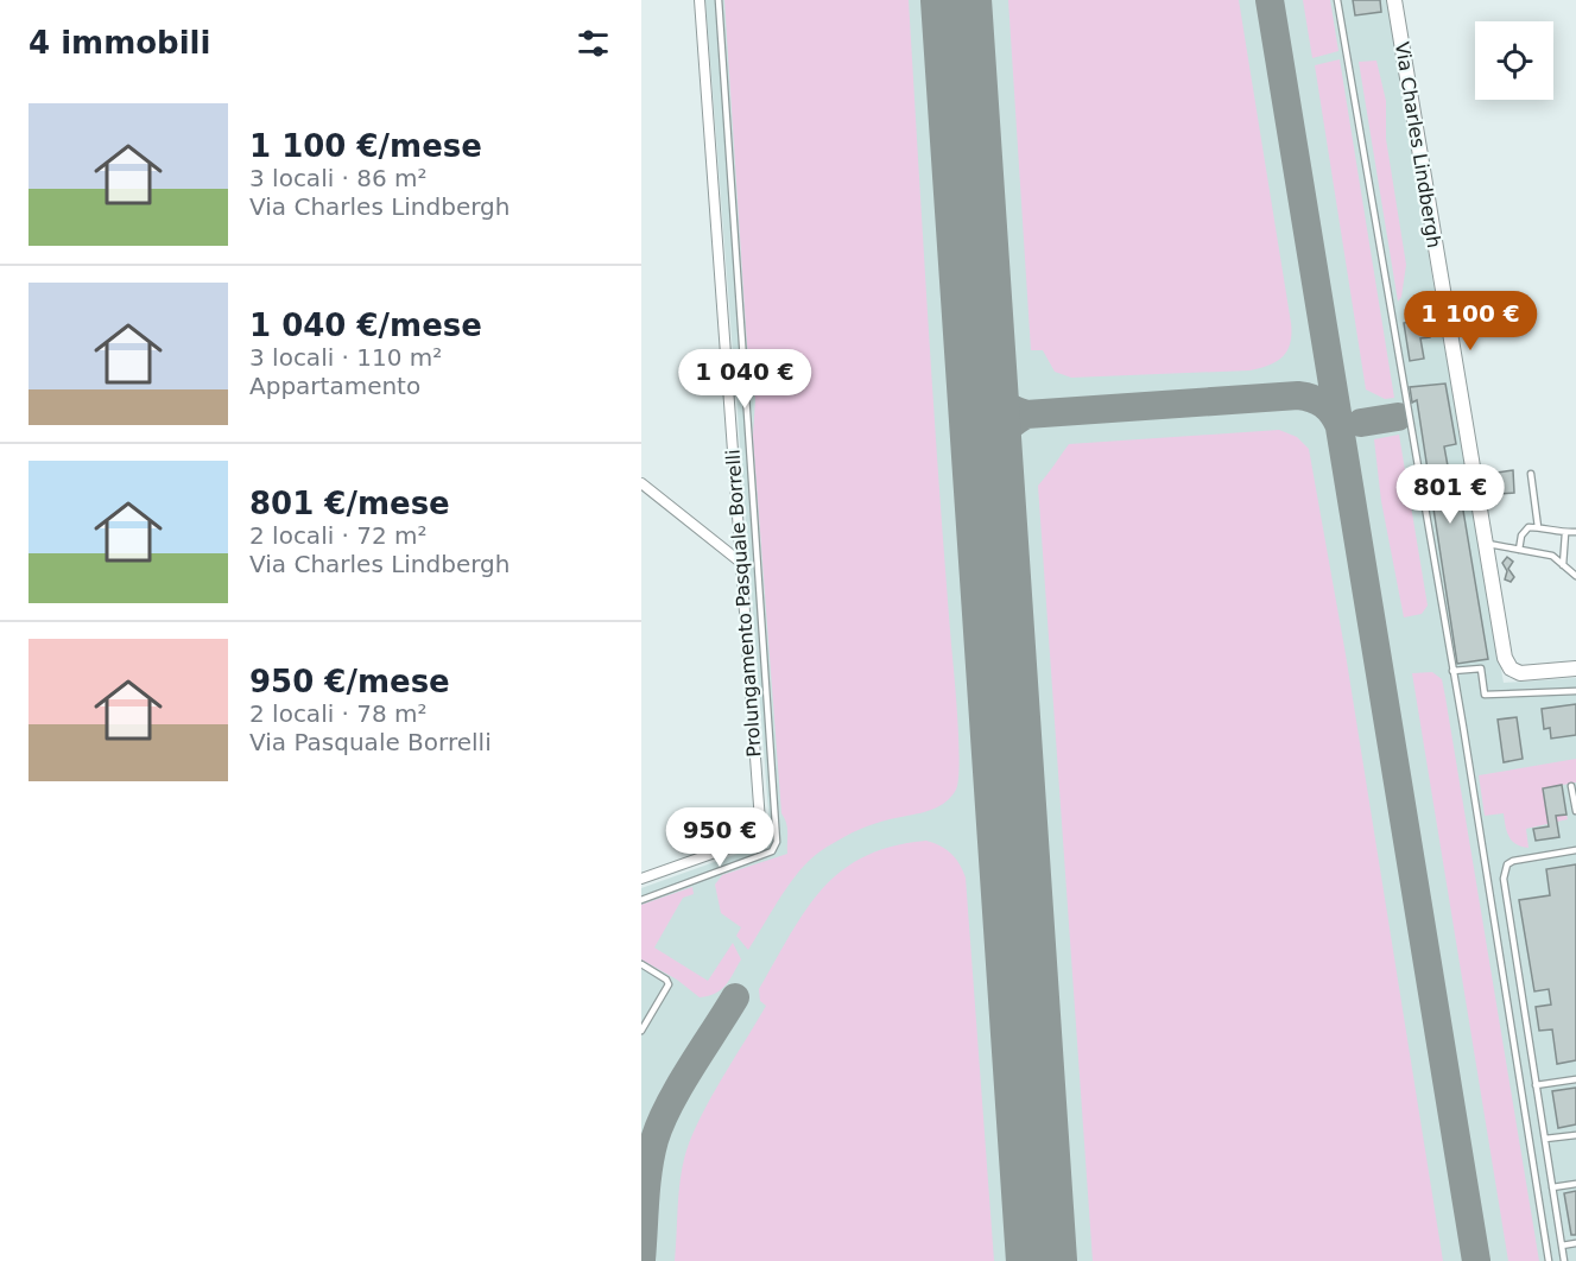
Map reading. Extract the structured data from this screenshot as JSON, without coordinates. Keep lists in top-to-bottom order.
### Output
{
  "streets": {
    "street": ["Via Charles Lindbergh", "Prolungamento Pasquale Borrelli"]
  },
  "page": {
    "heading": "4 immobili",
    "list": [
      {
        "name": "1 100 €/mese",
        "note": "3 locali · 86 m² · Via Charles Lindbergh"
      },
      {
        "name": "1 040 €/mese",
        "note": "3 locali · 110 m² · Appartamento"
      },
      {
        "name": "801 €/mese",
        "note": "2 locali · 72 m² · Via Charles Lindbergh"
      },
      {
        "name": "950 €/mese",
        "note": "2 locali · 78 m² · Via Pasquale Borrelli"
      }
    ],
    "price": [
      "1 100 €",
      "1 040 €",
      "801 €",
      "950 €"
    ]
  }
}
